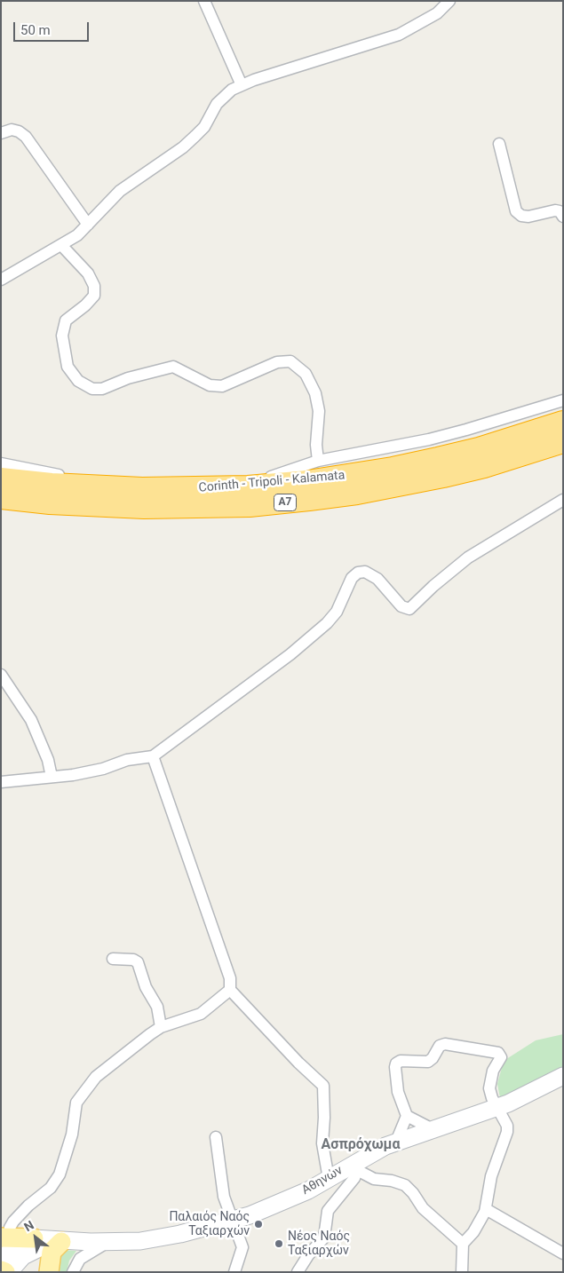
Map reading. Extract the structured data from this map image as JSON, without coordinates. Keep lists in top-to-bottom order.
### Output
{
  "streets": {
    "highway": ["Corinth - Tripoli - Kalamata", "Α7"],
    "main road": ["Αθηνών"]
  },
  "districts": ["Ασπρόχωμα"],
  "places": ["Παλαιός Ναός Ταξιαρχών", "Νέος Ναός Ταξιαρχών"],
  "scale_bar": "50 m",
  "north": "top left"
}
